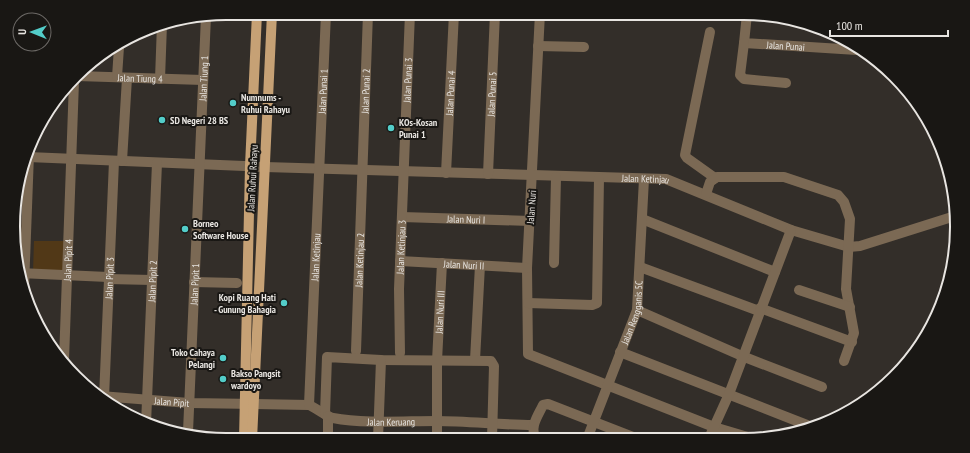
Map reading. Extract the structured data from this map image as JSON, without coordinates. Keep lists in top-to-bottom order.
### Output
{
  "streets": {
    "main road": ["Jalan Ruhui Rahayu"],
    "street": [
      "Jalan Punai",
      "Jalan Tiung 4",
      "Jalan Tiung 1",
      "Jalan Punai 3",
      "Jalan Punai 1",
      "Jalan Punai 2",
      "Jalan Punai 4",
      "Jalan Punai 5",
      "Jalan Ketinjau",
      "Jalan Nuri",
      "Jalan Nuri I",
      "Jalan Ketinjau 3",
      "Jalan Pipit 4",
      "Jalan Ketinjau 2",
      "Jalan Nuri II",
      "Jalan Pipit 3",
      "Jalan Pipit 2",
      "Jalan Pipit 1",
      "Jalan Nuri III",
      "Jalan Rengganis 5C",
      "Jalan Pipit",
      "Jalan Keruang"
    ]
  },
  "crossings": [
    ["Jalan Tiung 4", "Jalan Tiung 1"],
    ["Jalan Tiung 4", "Jalan Pipit 3"],
    ["Jalan Tiung 1", "Jalan Ketinjau"],
    ["Jalan Tiung 1", "Jalan Pipit 1"],
    ["Jalan Punai 3", "Jalan Ketinjau"],
    ["Jalan Punai 3", "Jalan Ketinjau 3"],
    ["Jalan Punai 1", "Jalan Ketinjau"],
    ["Jalan Punai 2", "Jalan Ketinjau"],
    ["Jalan Punai 2", "Jalan Ketinjau 2"],
    ["Jalan Punai 4", "Jalan Ketinjau"],
    ["Jalan Punai 5", "Jalan Ketinjau"],
    ["Jalan Ruhui Rahayu", "Jalan Ketinjau"],
    ["Jalan Ruhui Rahayu", "Jalan Pipit"],
    ["Jalan Ruhui Rahayu", "Jalan Keruang"],
    ["Jalan Ketinjau", "Jalan Nuri"],
    ["Jalan Ketinjau", "Jalan Ketinjau 3"],
    ["Jalan Ketinjau", "Jalan Pipit 4"],
    ["Jalan Ketinjau", "Jalan Ketinjau 2"],
    ["Jalan Ketinjau", "Jalan Pipit 3"],
    ["Jalan Ketinjau", "Jalan Pipit 2"],
    ["Jalan Ketinjau", "Jalan Pipit 1"],
    ["Jalan Ketinjau", "Jalan Rengganis 5C"],
    ["Jalan Ketinjau", "Jalan Keruang"],
    ["Jalan Nuri", "Jalan Nuri I"],
    ["Jalan Nuri", "Jalan Nuri II"],
    ["Jalan Nuri", "Jalan Rengganis 5C"],
    ["Jalan Nuri I", "Jalan Ketinjau 3"],
    ["Jalan Ketinjau 3", "Jalan Nuri II"],
    ["Jalan Nuri II", "Jalan Nuri III"],
    ["Jalan Pipit 2", "Jalan Pipit"],
    ["Jalan Pipit 1", "Jalan Pipit"],
    ["Jalan Nuri III", "Jalan Keruang"],
    ["Jalan Pipit", "Jalan Keruang"]
  ],
  "places": [
    "Numnums - Ruhui Rahayu",
    "SD Negeri 28 BS",
    "KOs-Kosan Punai 1",
    "Borneo Software House",
    "Kopi Ruang Hati - Gunung Bahagia",
    "Toko Cahaya Pelangi",
    "Bakso Pangsit wardoyo"
  ],
  "scale_bar": "100 m",
  "north": "left"
}
